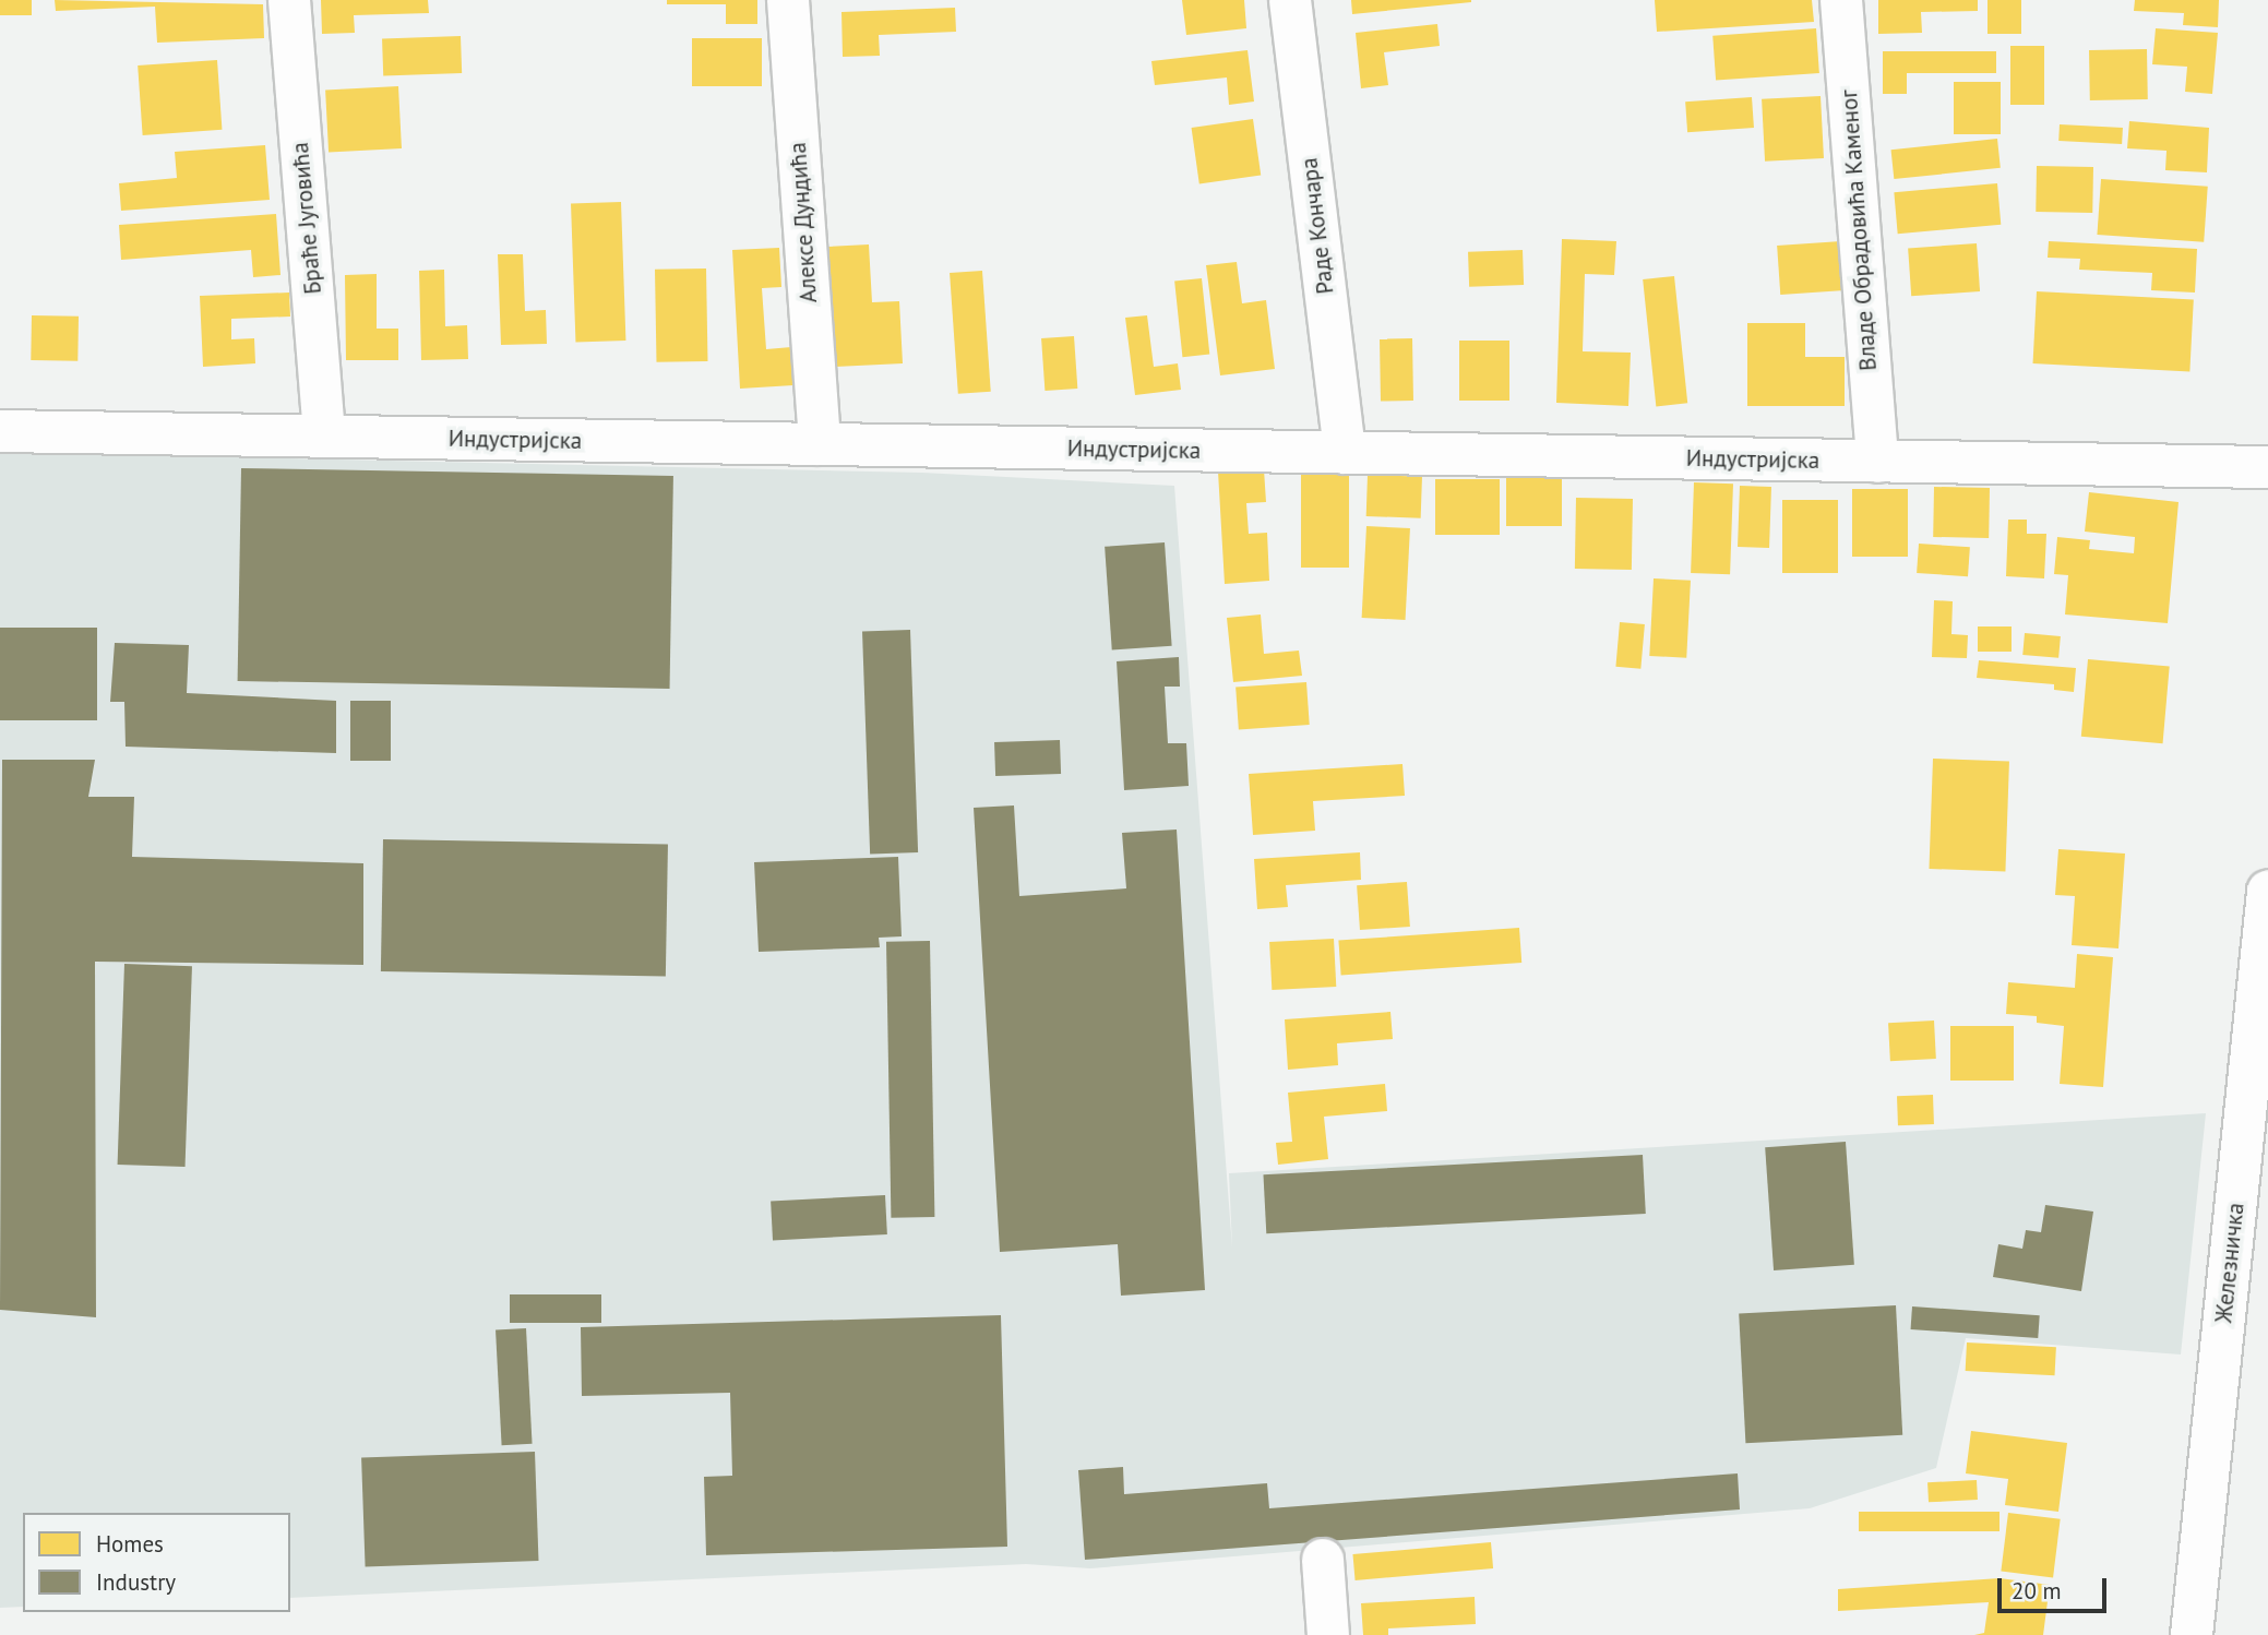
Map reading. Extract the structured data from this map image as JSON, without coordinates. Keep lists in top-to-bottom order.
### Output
{
  "streets": {
    "street": [
      "Браће Југовића",
      "Алексе Дундића",
      "Раде Кончара",
      "Владе Обрадовића Каменог",
      "Индустријска",
      "Железничка"
    ]
  },
  "crossings": [
    ["Браће Југовића", "Индустријска"],
    ["Алексе Дундића", "Индустријска"],
    ["Раде Кончара", "Индустријска"],
    ["Владе Обрадовића Каменог", "Индустријска"]
  ],
  "legend": ["Homes", "Industry"],
  "scale_bar": "20 m"
}
